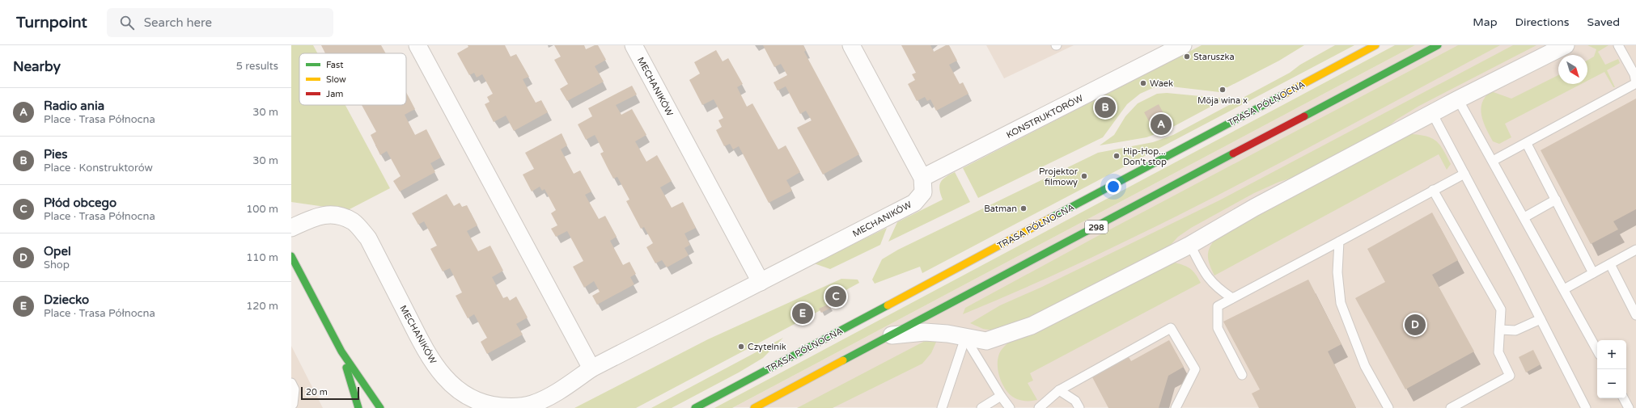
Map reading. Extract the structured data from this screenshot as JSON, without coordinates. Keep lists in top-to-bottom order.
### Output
{
  "streets": {
    "main road": ["TRASA PÓŁNOCNA", "298"],
    "street": ["MECHANIKÓW", "KONSTRUKTORÓW"]
  },
  "crossings": [
    ["MECHANIKÓW", "KONSTRUKTORÓW"]
  ],
  "places": [
    "Staruszka",
    "Waek",
    "Möja wina x",
    "Hip-Hop... Don't stop",
    "Projektor filmowy",
    "Batman",
    "Czytelnik"
  ],
  "legend": ["Fast", "Slow", "Jam"],
  "scale_bar": "20 m",
  "north": "bottom right",
  "page": {
    "header": "Turnpoint",
    "search": "Search here",
    "nav": ["Map", "Directions", "Saved"],
    "heading": ["Nearby", "5 results"],
    "list": [
      {
        "mark": "A",
        "name": "Radio ania",
        "note": "Place · Trasa Północna",
        "value": "30 m"
      },
      {
        "mark": "B",
        "name": "Pies",
        "note": "Place · Konstruktorów",
        "value": "30 m"
      },
      {
        "mark": "C",
        "name": "Płód obcego",
        "note": "Place · Trasa Północna",
        "value": "100 m"
      },
      {
        "mark": "D",
        "name": "Opel",
        "note": "Shop",
        "value": "110 m"
      },
      {
        "mark": "E",
        "name": "Dziecko",
        "note": "Place · Trasa Północna",
        "value": "120 m"
      }
    ],
    "pins": [
      "B",
      "A",
      "C",
      "E",
      "D"
    ],
    "map_buttons": ["+", "−"],
    "scale": "20 m"
  }
}
